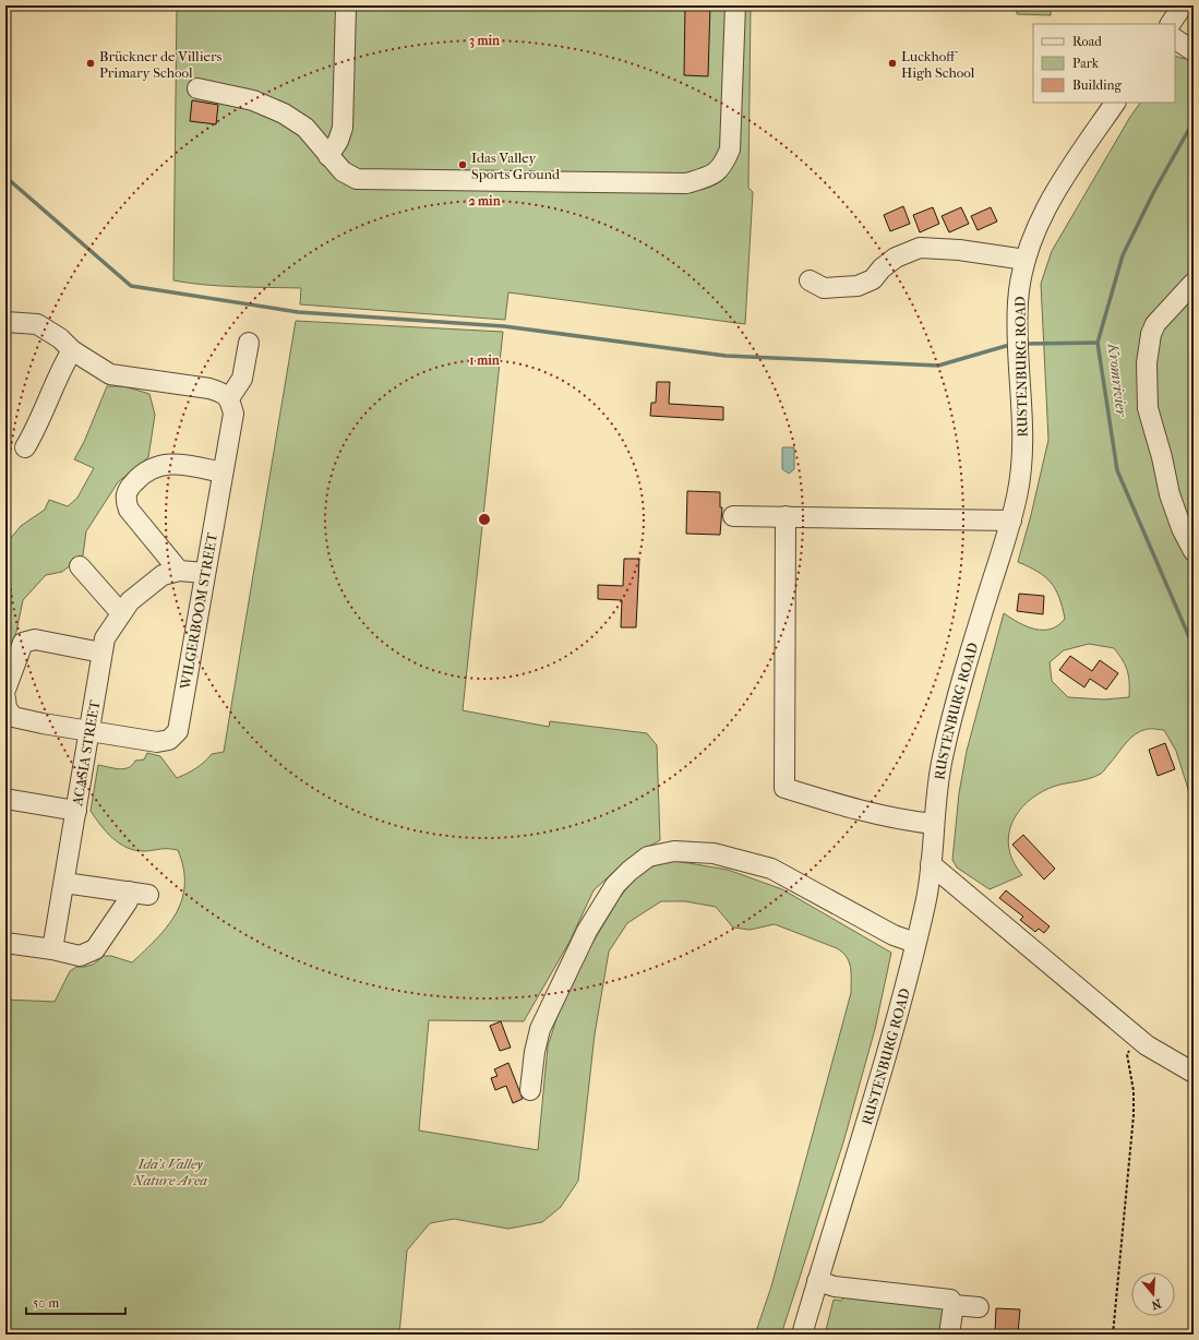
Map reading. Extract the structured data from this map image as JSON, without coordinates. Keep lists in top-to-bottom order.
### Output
{
  "streets": {
    "street": ["RUSTENBURG ROAD", "WILGERBOOM STREET", "ACASIA STREET"]
  },
  "crossings": [
    ["WILGERBOOM STREET", "ACASIA STREET"]
  ],
  "water": ["Kromrivier"],
  "parks": ["Ida's Valley Nature Area"],
  "places": ["Brückner de Villiers Primary School", "Luckhoff High School", "Idas Valley Sports Ground"],
  "legend": ["Road", "Park", "Building"],
  "scale_bar": "50 m",
  "north": "bottom",
  "rings": ["3 min", "2 min", "1 min"]
}
